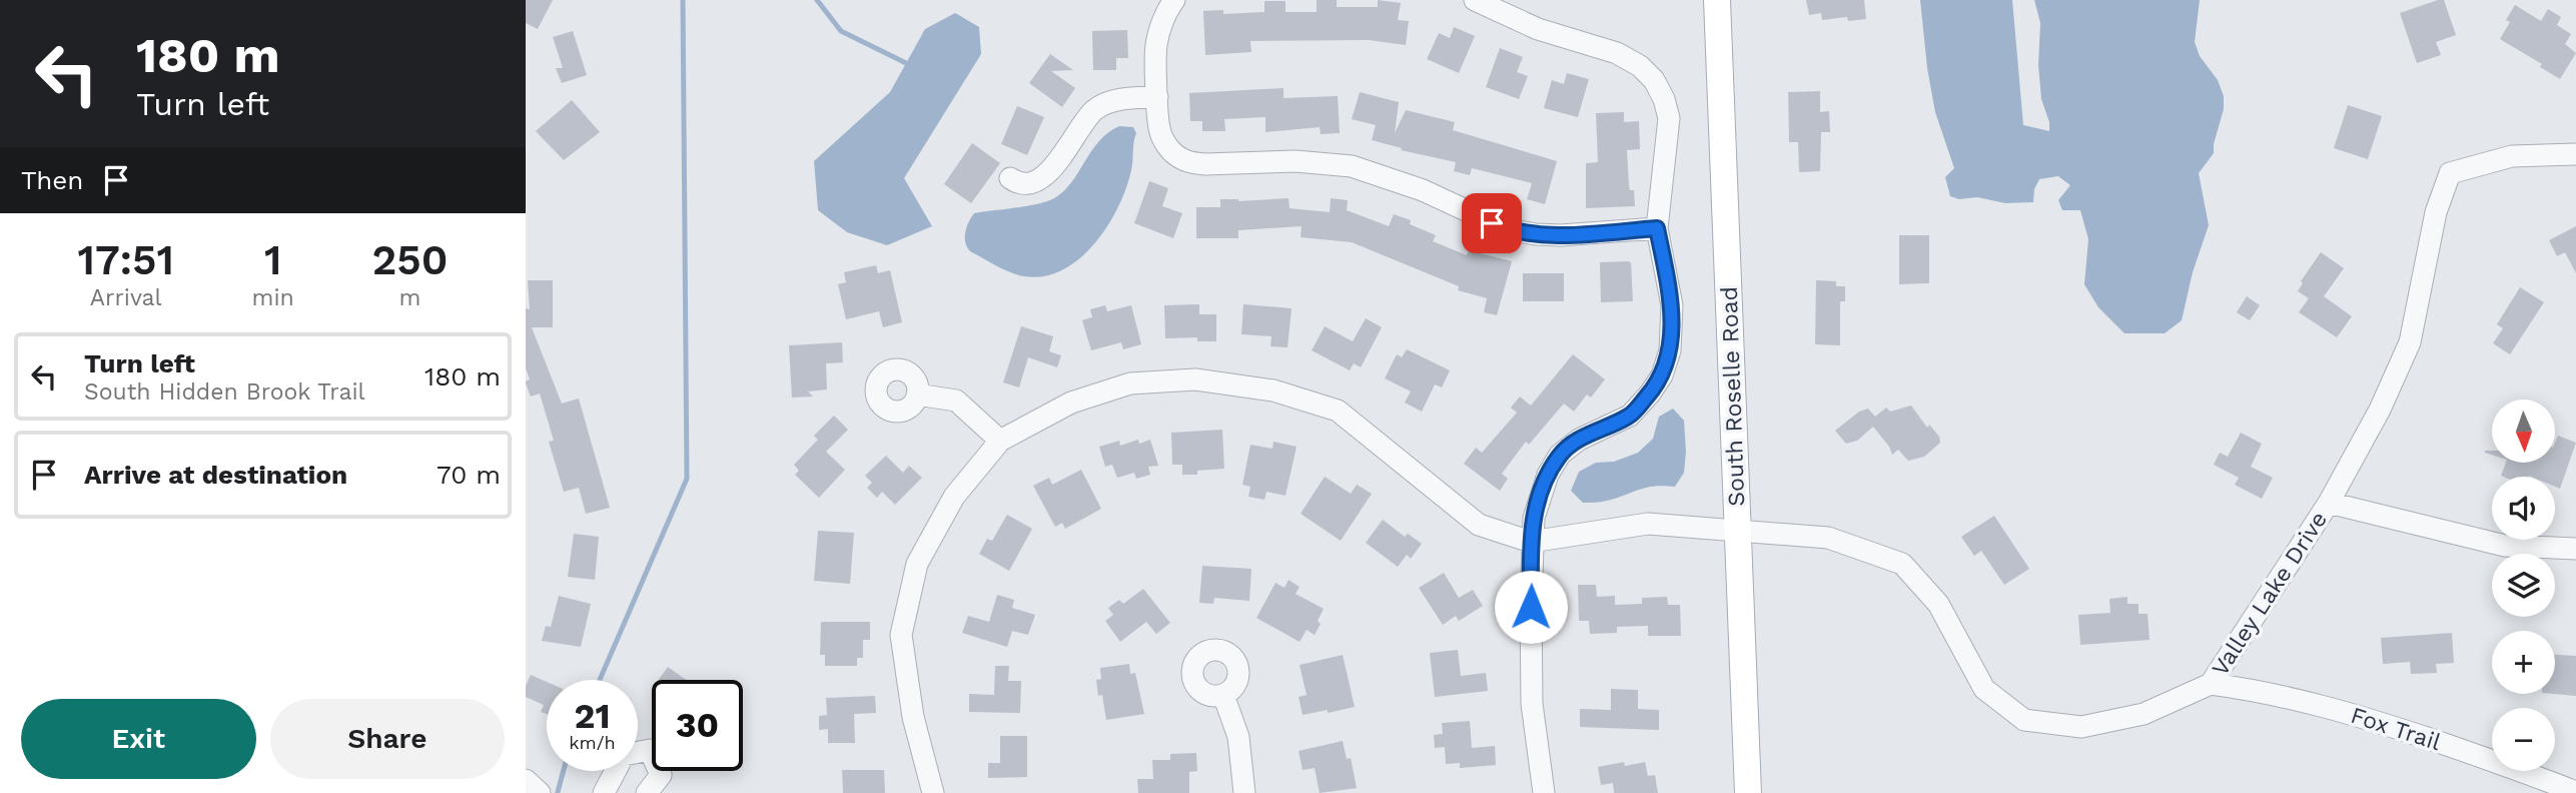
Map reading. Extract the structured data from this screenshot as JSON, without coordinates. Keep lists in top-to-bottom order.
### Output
{
  "streets": {
    "main road": ["South Roselle Road"],
    "street": ["Valley Lake Drive", "Fox Trail"]
  },
  "crossings": [
    ["South Roselle Road", "Valley Lake Drive"],
    ["Valley Lake Drive", "Fox Trail"]
  ],
  "north": "bottom",
  "page": {
    "turn": ["180 m", "Turn left"],
    "then": "Then",
    "eta": [
      "17:51",
      "Arrival",
      "1",
      "min",
      "250",
      "m"
    ],
    "list": [
      {
        "name": "Turn left",
        "note": "South Hidden Brook Trail",
        "value": "180 m"
      },
      {
        "name": "Arrive at destination",
        "value": "70 m"
      }
    ],
    "map_buttons": ["+", "−"],
    "speed": "21 km/h",
    "limit": "30",
    "buttons": ["Exit", "Share"]
  }
}
